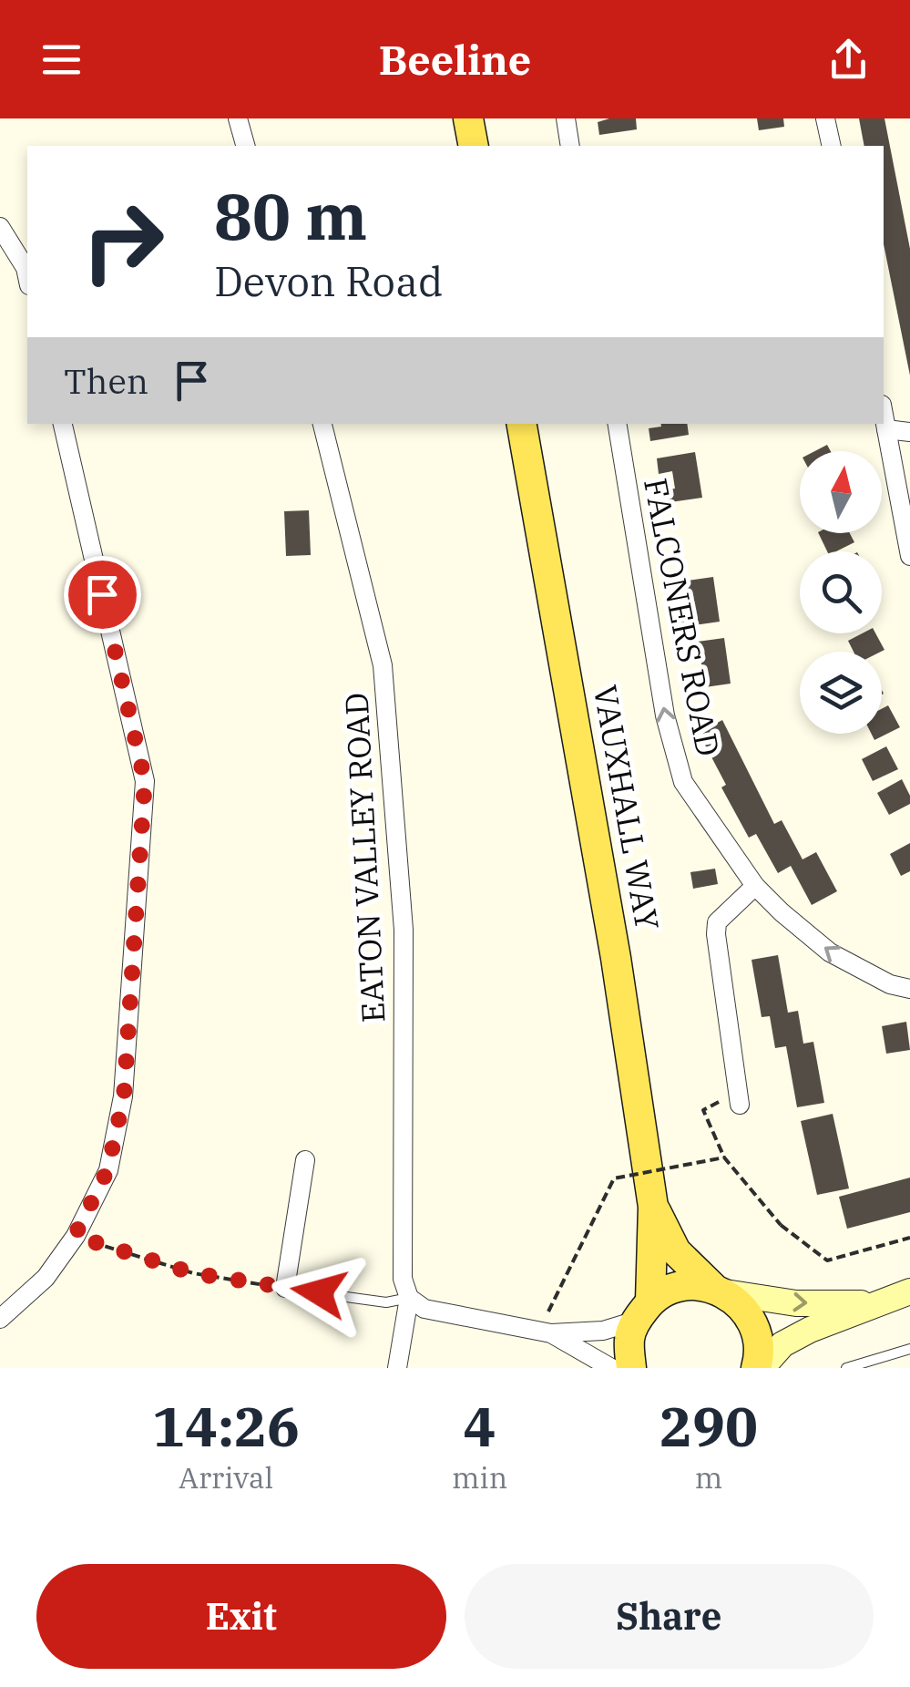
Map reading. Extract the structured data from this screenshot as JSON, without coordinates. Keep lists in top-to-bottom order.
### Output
{
  "streets": {
    "main road": ["VAUXHALL WAY"],
    "street": ["FALCONERS ROAD", "EATON VALLEY ROAD"]
  },
  "one_way": ["FALCONERS ROAD"],
  "north": "top",
  "page": {
    "header": "Beeline",
    "turn": ["80 m", "Devon Road"],
    "then": "Then",
    "eta": [
      "14:26",
      "Arrival",
      "4",
      "min",
      "290",
      "m"
    ],
    "buttons": ["Exit", "Share"]
  }
}
